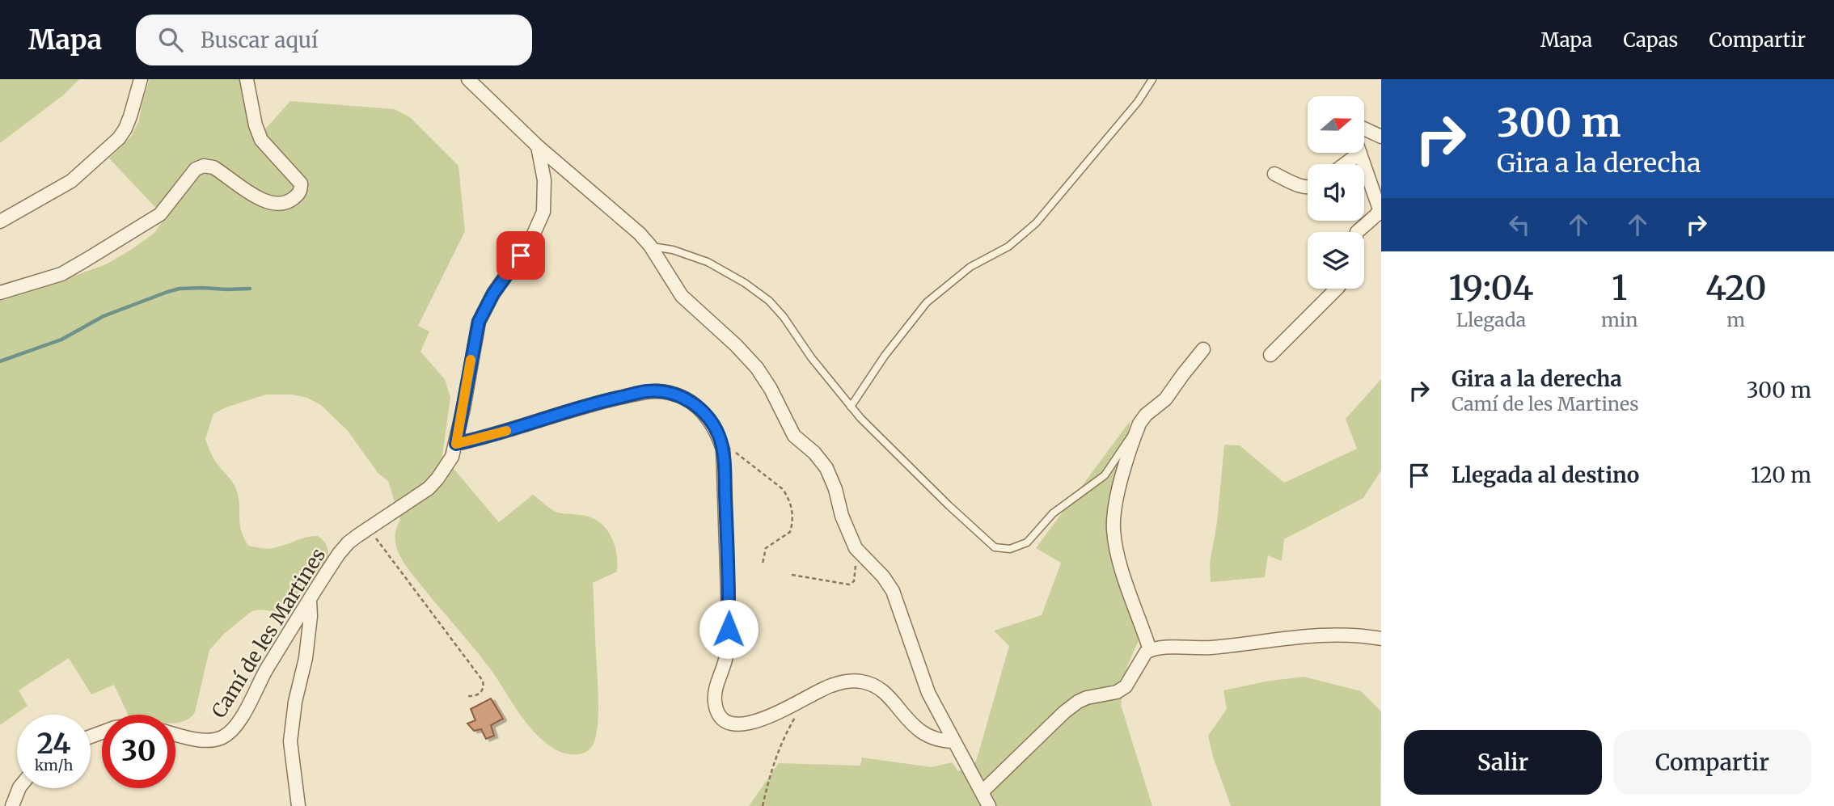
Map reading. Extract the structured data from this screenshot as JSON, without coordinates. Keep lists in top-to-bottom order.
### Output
{
  "streets": {
    "street": ["Camí de les Martines"]
  },
  "north": "right",
  "page": {
    "header": "Mapa",
    "search": "Buscar aquí",
    "nav": ["Mapa", "Capas", "Compartir"],
    "turn": ["300 m", "Gira a la derecha"],
    "eta": [
      "19:04",
      "Llegada",
      "1",
      "min",
      "420",
      "m"
    ],
    "list": [
      {
        "name": "Gira a la derecha",
        "note": "Camí de les Martines",
        "value": "300 m"
      },
      {
        "name": "Llegada al destino",
        "value": "120 m"
      }
    ],
    "speed": "24 km/h",
    "limit": "30",
    "buttons": ["Salir", "Compartir"]
  }
}
